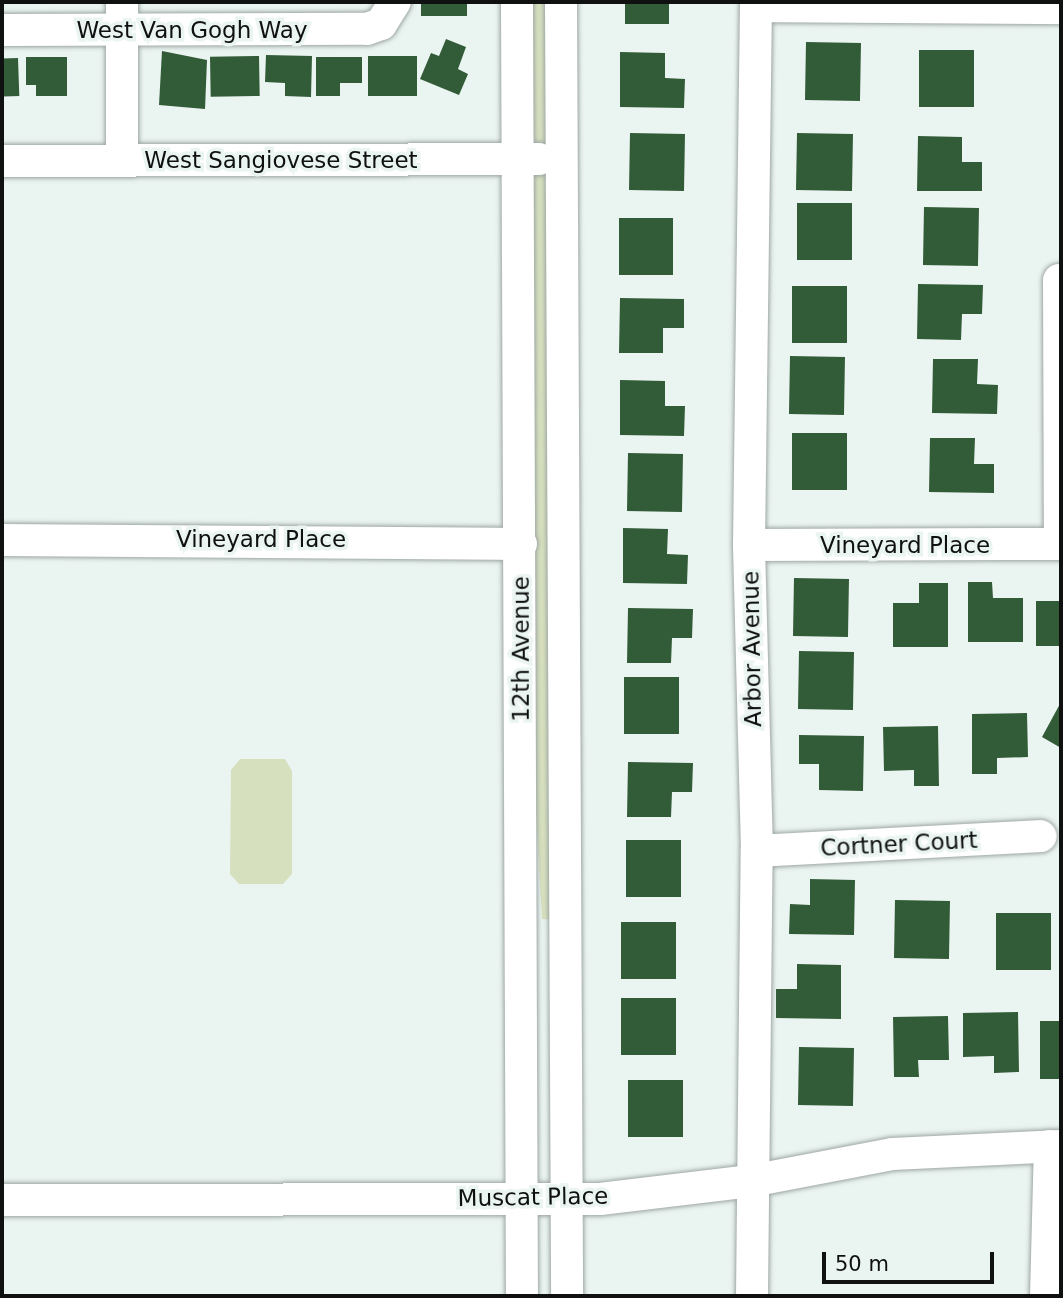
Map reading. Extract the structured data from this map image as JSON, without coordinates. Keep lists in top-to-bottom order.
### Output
{
  "streets": {
    "street": [
      "West Van Gogh Way",
      "West Sangiovese Street",
      "Vineyard Place",
      "12th Avenue",
      "Arbor Avenue",
      "Cortner Court",
      "Muscat Place"
    ]
  },
  "crossings": [
    ["West Sangiovese Street", "12th Avenue"],
    ["Vineyard Place", "12th Avenue"],
    ["Vineyard Place", "Arbor Avenue"],
    ["12th Avenue", "Muscat Place"],
    ["Arbor Avenue", "Cortner Court"],
    ["Arbor Avenue", "Muscat Place"]
  ],
  "scale_bar": "50 m"
}
